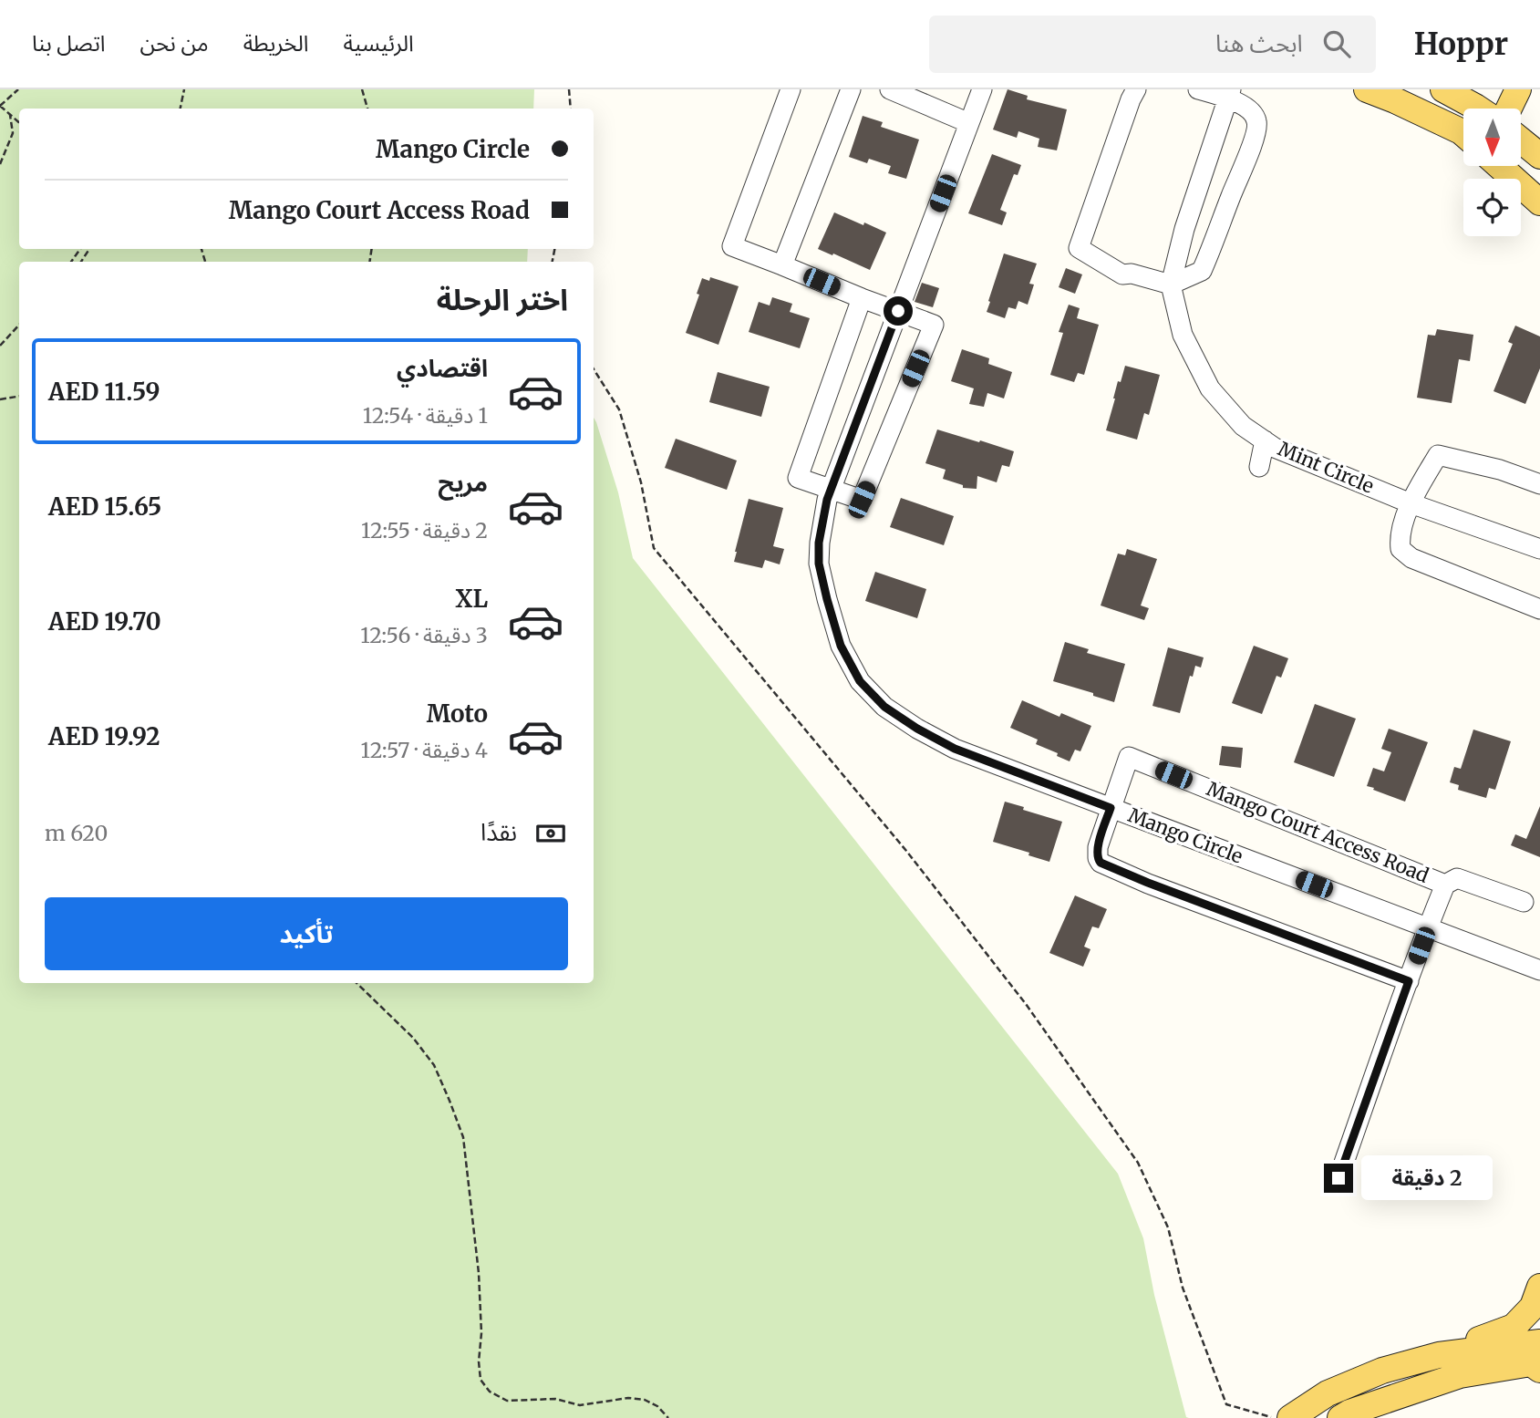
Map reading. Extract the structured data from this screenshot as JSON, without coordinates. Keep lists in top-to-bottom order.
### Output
{
  "streets": {
    "street": ["Mint Circle", "Mango Court Access Road", "Mango Circle"]
  },
  "crossings": [
    ["Mango Court Access Road", "Mango Circle"]
  ],
  "north": "bottom",
  "page": {
    "header": "Hoppr",
    "search": "ابحث هنا",
    "nav": [
      "الرئيسية",
      "الخريطة",
      "من نحن",
      "اتصل بنا"
    ],
    "banner": ["Mango Circle", "Mango Court Access Road"],
    "heading": "اختر الرحلة",
    "list": [
      {
        "name": "اقتصادي",
        "note": "1 دقيقة · 12:54",
        "value": "AED 11.59"
      },
      {
        "name": "مريح",
        "note": "2 دقيقة · 12:55",
        "value": "AED 15.65"
      },
      {
        "name": "XL",
        "note": "3 دقيقة · 12:56",
        "value": "AED 19.70"
      },
      {
        "name": "Moto",
        "note": "4 دقيقة · 12:57",
        "value": "AED 19.92"
      }
    ],
    "pay": ["نقدًا", "620 m"],
    "buttons": "تأكيد",
    "bubble": "2 دقيقة"
  }
}
